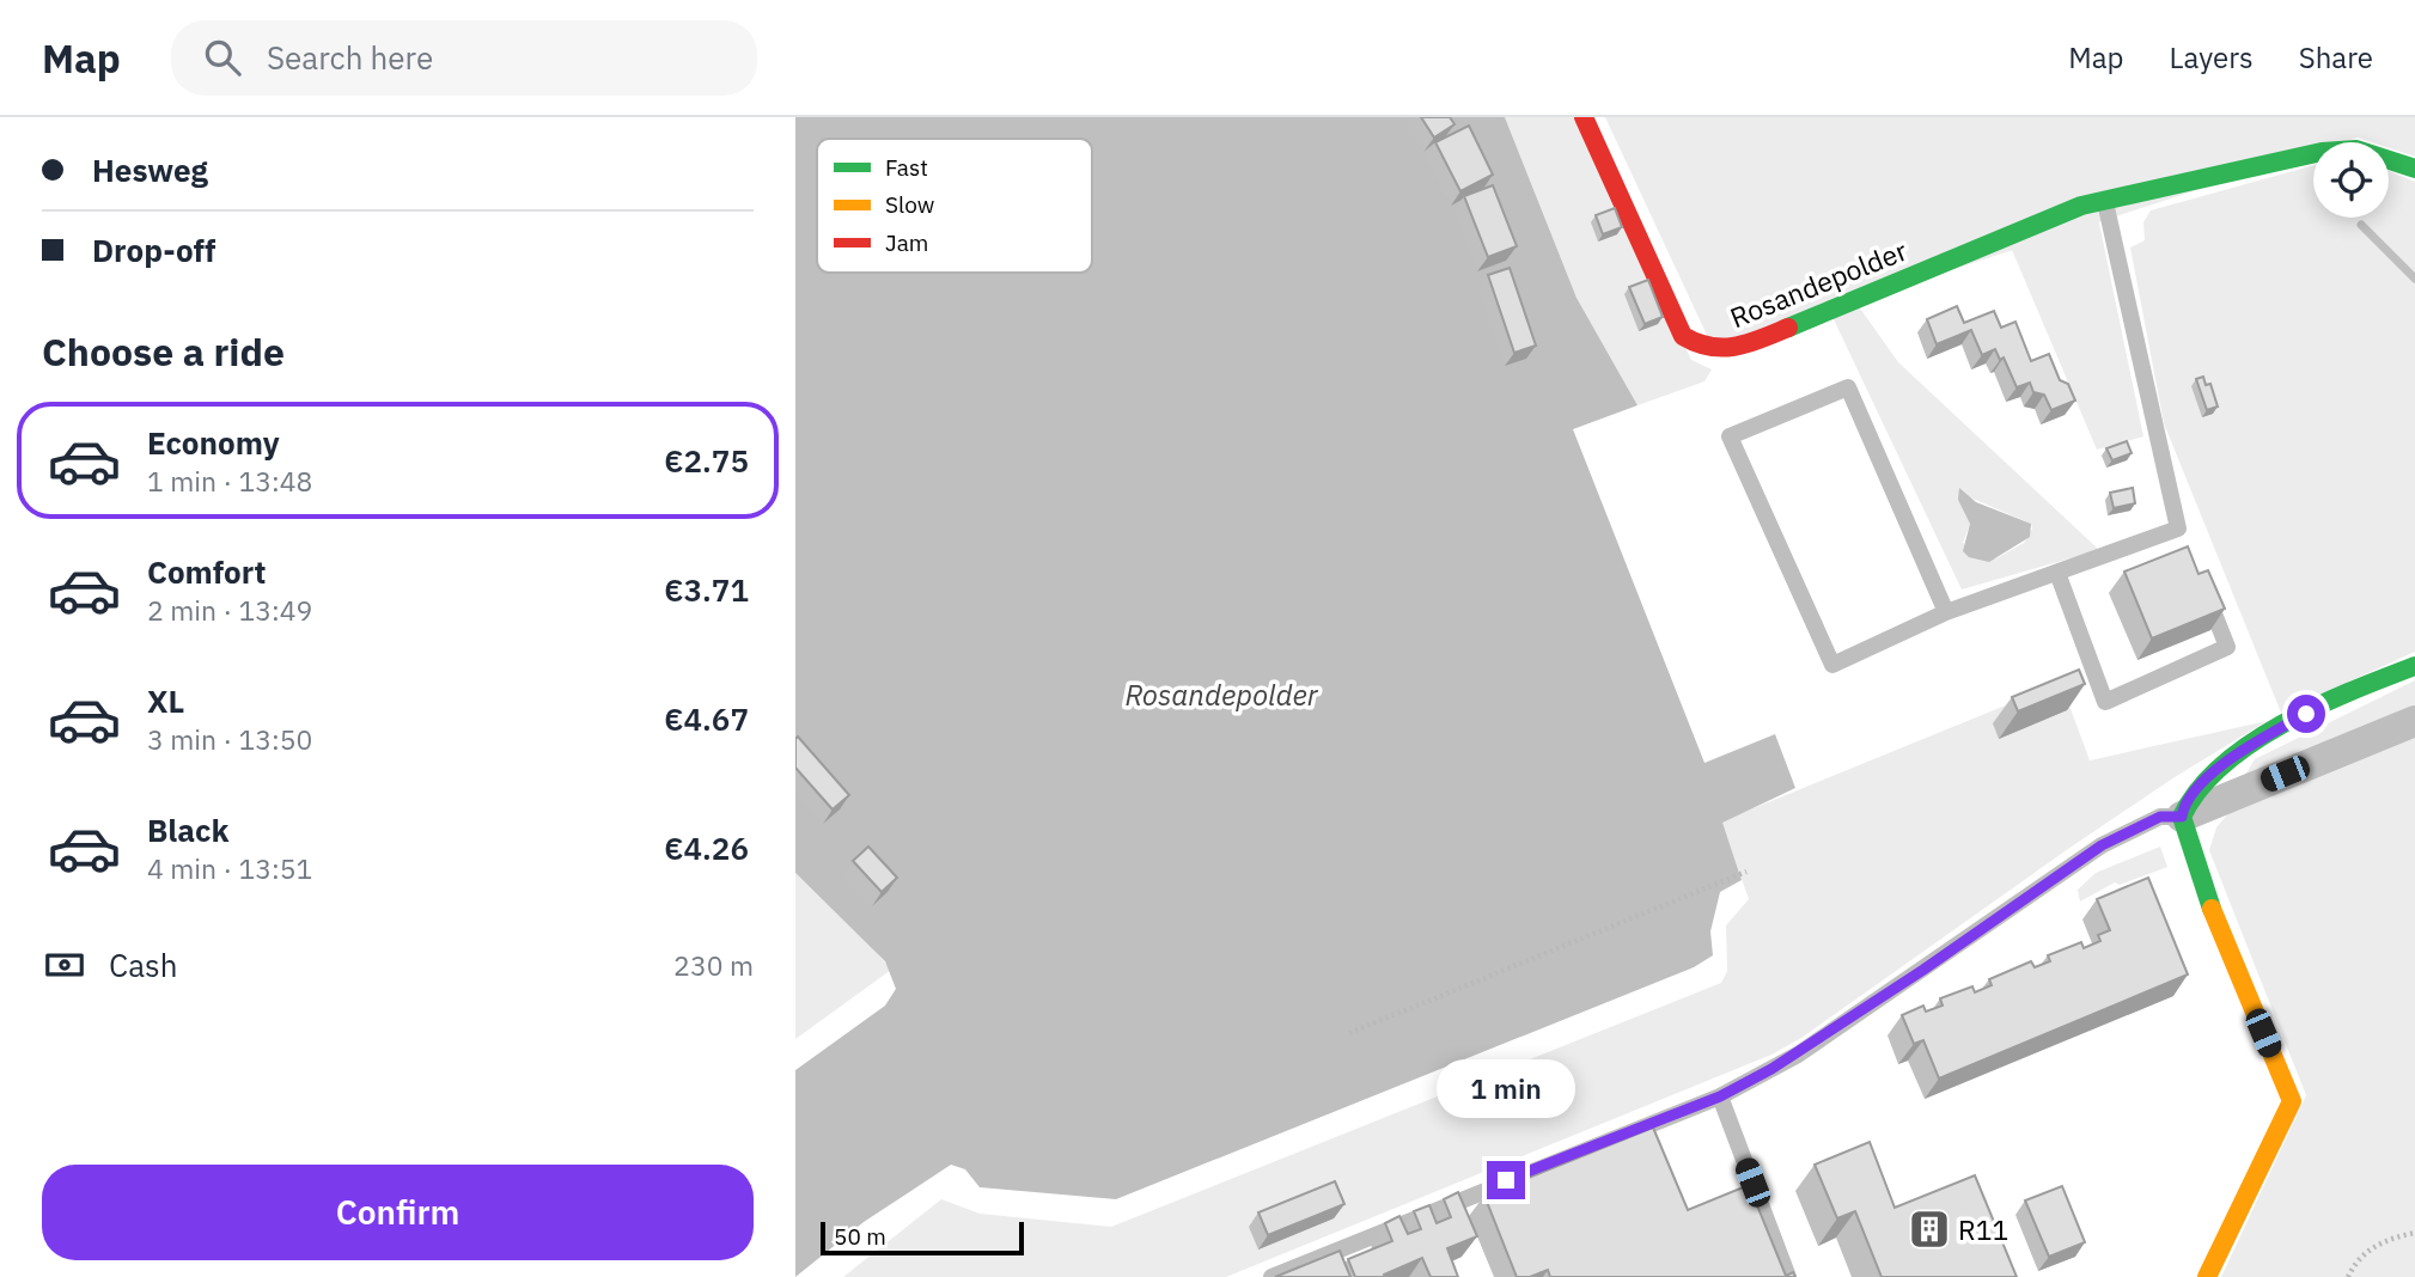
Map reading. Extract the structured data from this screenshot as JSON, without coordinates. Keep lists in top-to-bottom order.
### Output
{
  "streets": {
    "street": ["Rosandepolder"]
  },
  "water": ["Rosandepolder"],
  "places": {
    "building": ["R11"]
  },
  "legend": ["Fast", "Slow", "Jam"],
  "scale_bar": "50 m",
  "page": {
    "header": "Map",
    "search": "Search here",
    "nav": ["Map", "Layers", "Share"],
    "banner": ["Hesweg", "Drop-off"],
    "heading": "Choose a ride",
    "list": [
      {
        "name": "Economy",
        "note": "1 min · 13:48",
        "value": "€2.75"
      },
      {
        "name": "Comfort",
        "note": "2 min · 13:49",
        "value": "€3.71"
      },
      {
        "name": "XL",
        "note": "3 min · 13:50",
        "value": "€4.67"
      },
      {
        "name": "Black",
        "note": "4 min · 13:51",
        "value": "€4.26"
      }
    ],
    "pay": ["Cash", "230 m"],
    "bubble": "1 min",
    "buttons": "Confirm",
    "scale": "50 m"
  }
}
